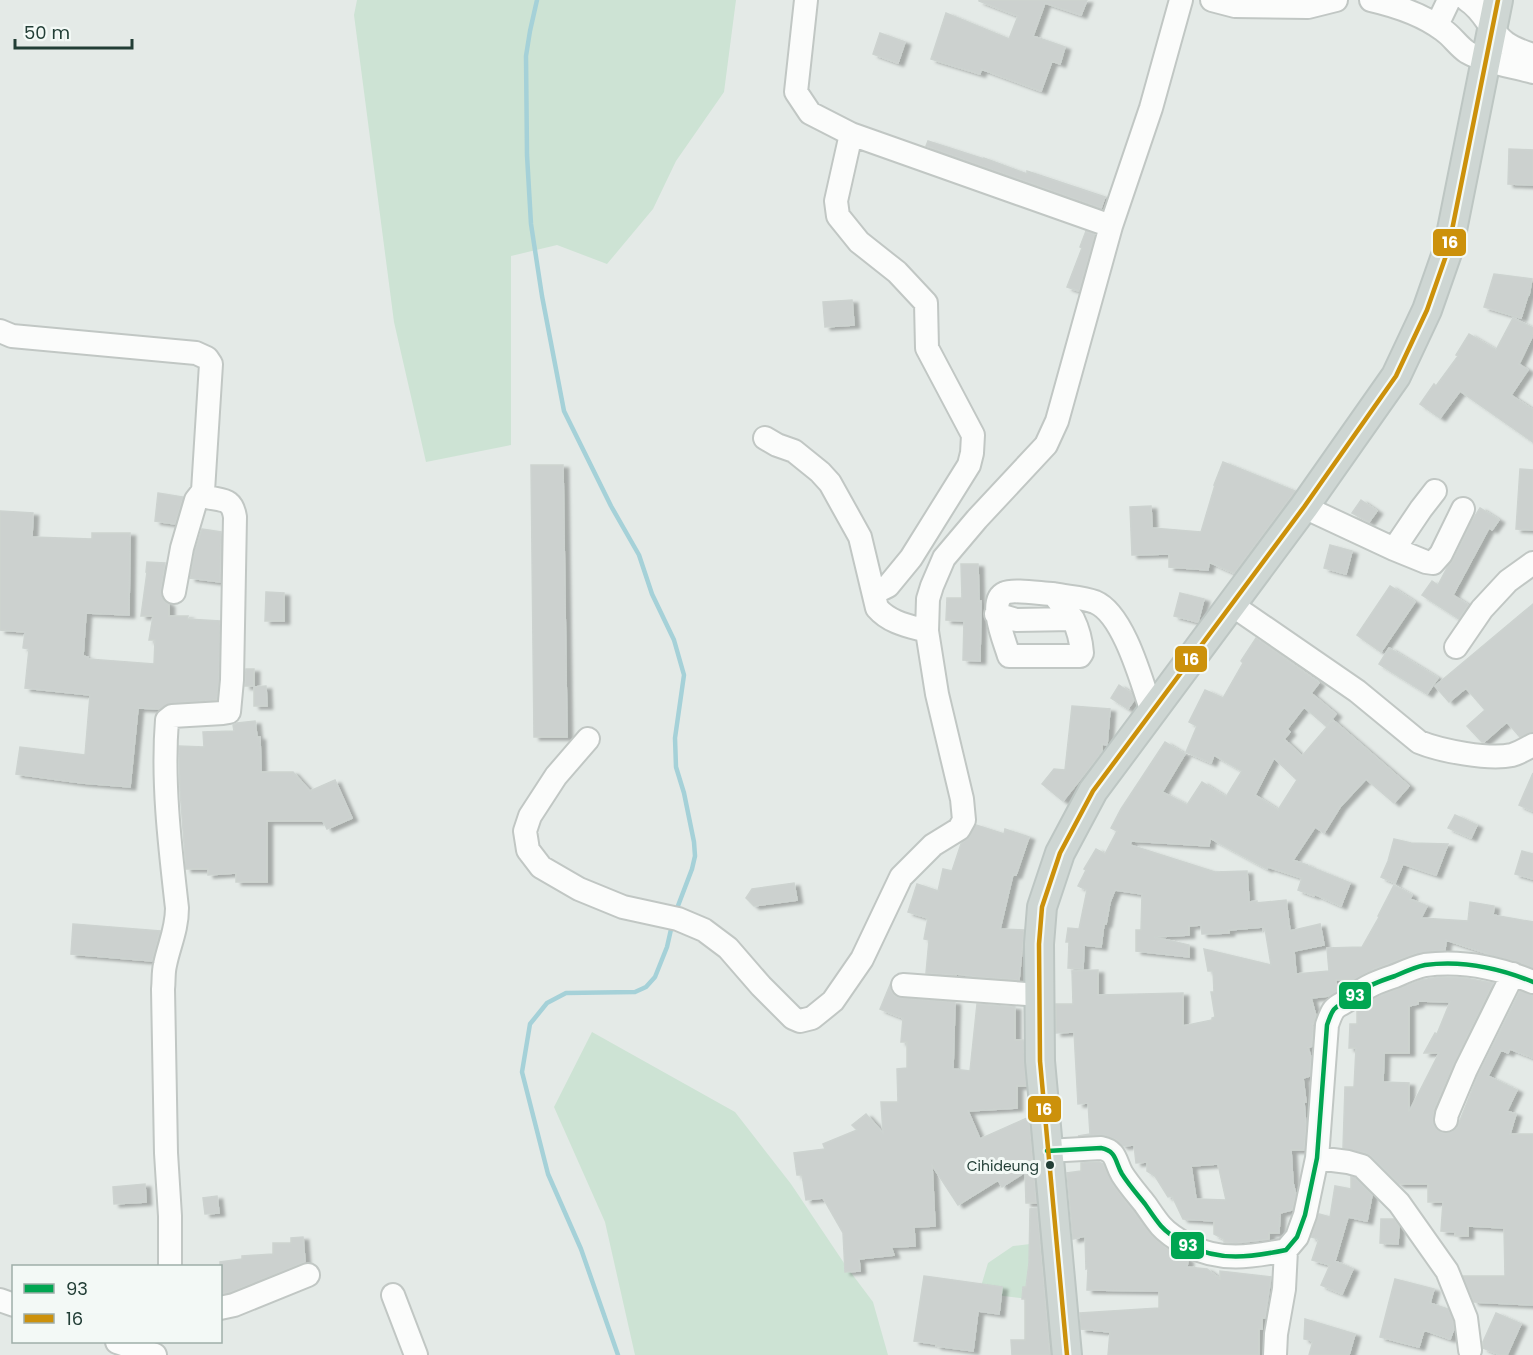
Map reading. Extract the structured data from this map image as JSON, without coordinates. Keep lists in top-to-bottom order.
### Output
{
  "places": ["Cihideung"],
  "lines": ["transit line 16", "transit line 93"],
  "legend": ["93", "16"],
  "scale_bar": "50 m"
}
